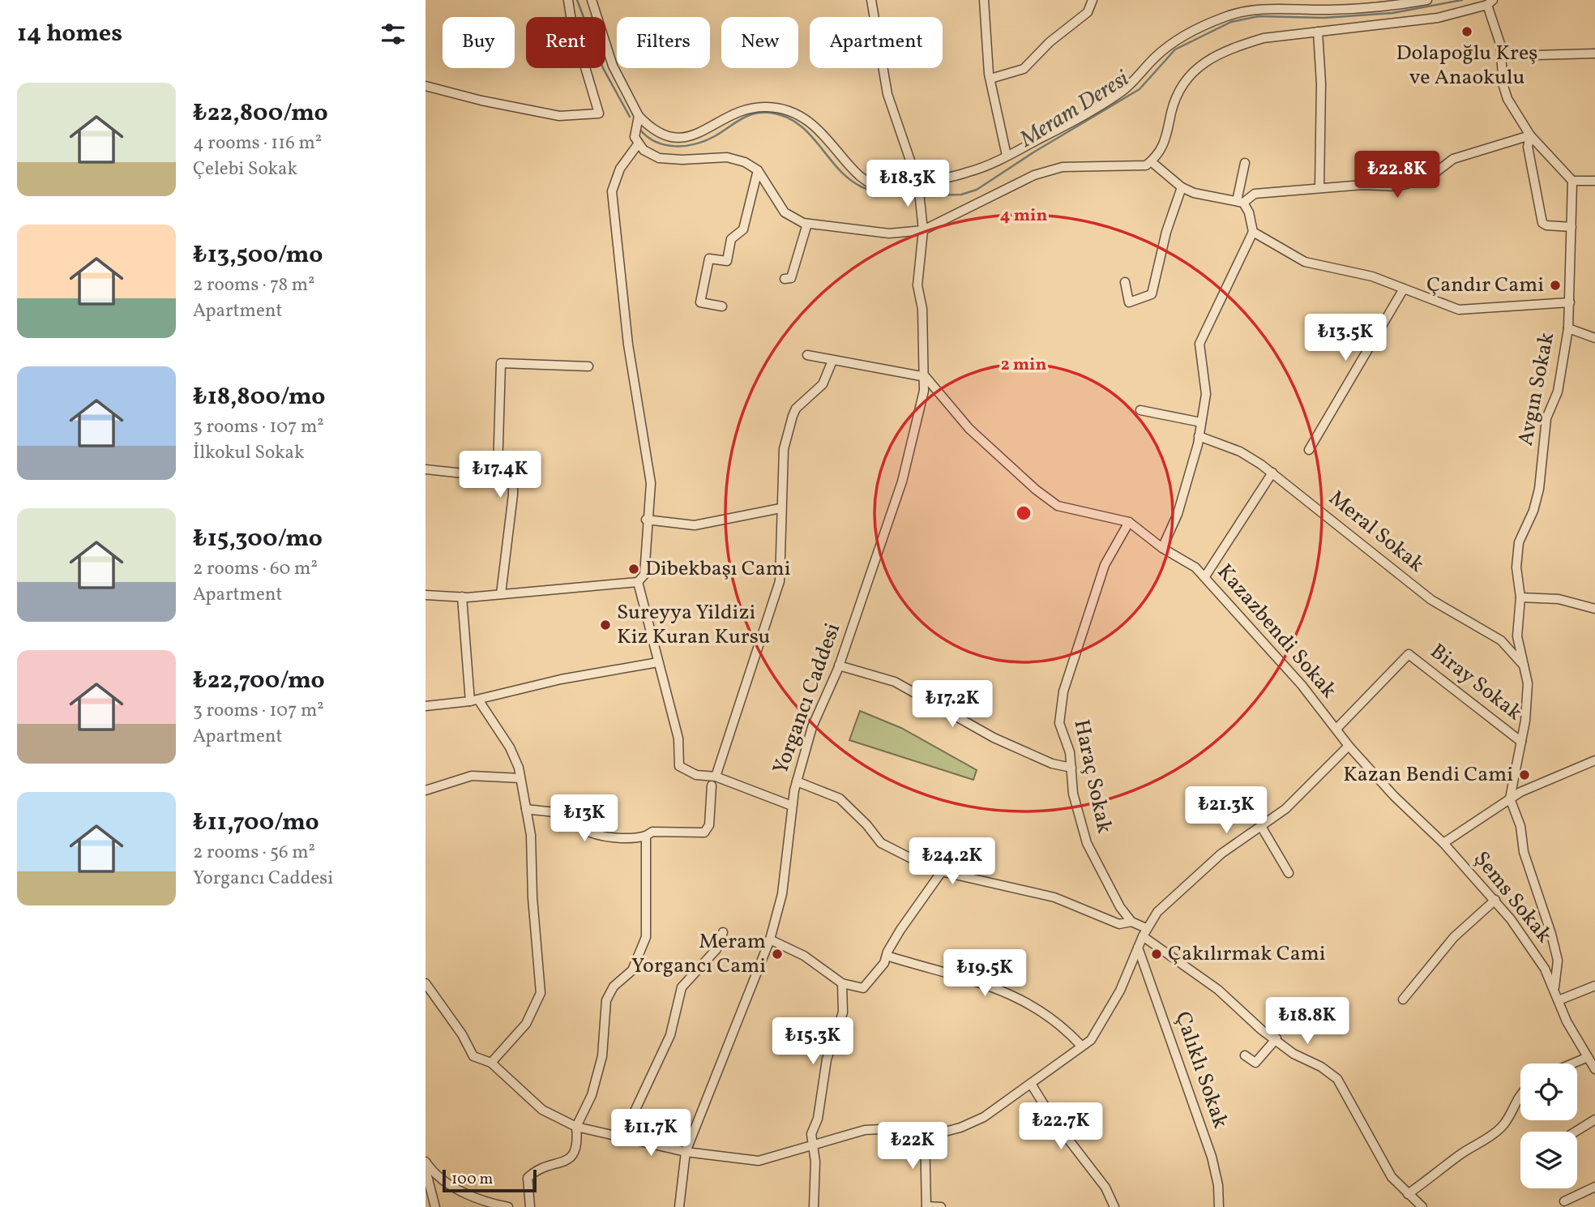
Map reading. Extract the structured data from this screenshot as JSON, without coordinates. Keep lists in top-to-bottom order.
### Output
{
  "streets": {
    "street": [
      "Avgın Sokak",
      "Meral Sokak",
      "Kazazbendi Sokak",
      "Biray Sokak",
      "Yorgancı Caddesi",
      "Haraç Sokak",
      "Şems Sokak",
      "Çalıklı Sokak"
    ]
  },
  "crossings": [
    ["Avgın Sokak", "Meral Sokak"],
    ["Avgın Sokak", "Biray Sokak"],
    ["Kazazbendi Sokak", "Biray Sokak"],
    ["Kazazbendi Sokak", "Yorgancı Caddesi"],
    ["Kazazbendi Sokak", "Haraç Sokak"],
    ["Kazazbendi Sokak", "Şems Sokak"]
  ],
  "water": ["Meram Deresi"],
  "places": [
    "Dolapoğlu Kreş ve Anaokulu",
    "Çandır Cami",
    "Dibekbaşı Cami",
    "Sureyya Yildizi Kiz Kuran Kursu",
    "Kazan Bendi Cami",
    "Meram Yorgancı Cami",
    "Çakılırmak Cami"
  ],
  "scale_bar": "100 m",
  "page": {
    "heading": "14 homes",
    "chip": [
      "Buy",
      "Rent",
      "Filters",
      "New",
      "Apartment"
    ],
    "list": [
      {
        "name": "₺22,800/mo",
        "note": "4 rooms · 116 m² · Çelebi Sokak"
      },
      {
        "name": "₺13,500/mo",
        "note": "2 rooms · 78 m² · Apartment"
      },
      {
        "name": "₺18,800/mo",
        "note": "3 rooms · 107 m² · İlkokul Sokak"
      },
      {
        "name": "₺15,300/mo",
        "note": "2 rooms · 60 m² · Apartment"
      },
      {
        "name": "₺22,700/mo",
        "note": "3 rooms · 107 m² · Apartment"
      },
      {
        "name": "₺11,700/mo",
        "note": "2 rooms · 56 m² · Yorgancı Caddesi"
      }
    ],
    "price": [
      "₺22.8K",
      "₺18.3K",
      "₺13.5K",
      "₺17.4K",
      "₺17.2K",
      "₺21.3K",
      "₺13K",
      "₺24.2K",
      "₺19.5K",
      "₺18.8K",
      "₺15.3K",
      "₺22.7K",
      "₺11.7K",
      "₺22K"
    ],
    "scale": "100 m"
  },
  "rings": ["4 min", "2 min"]
}
